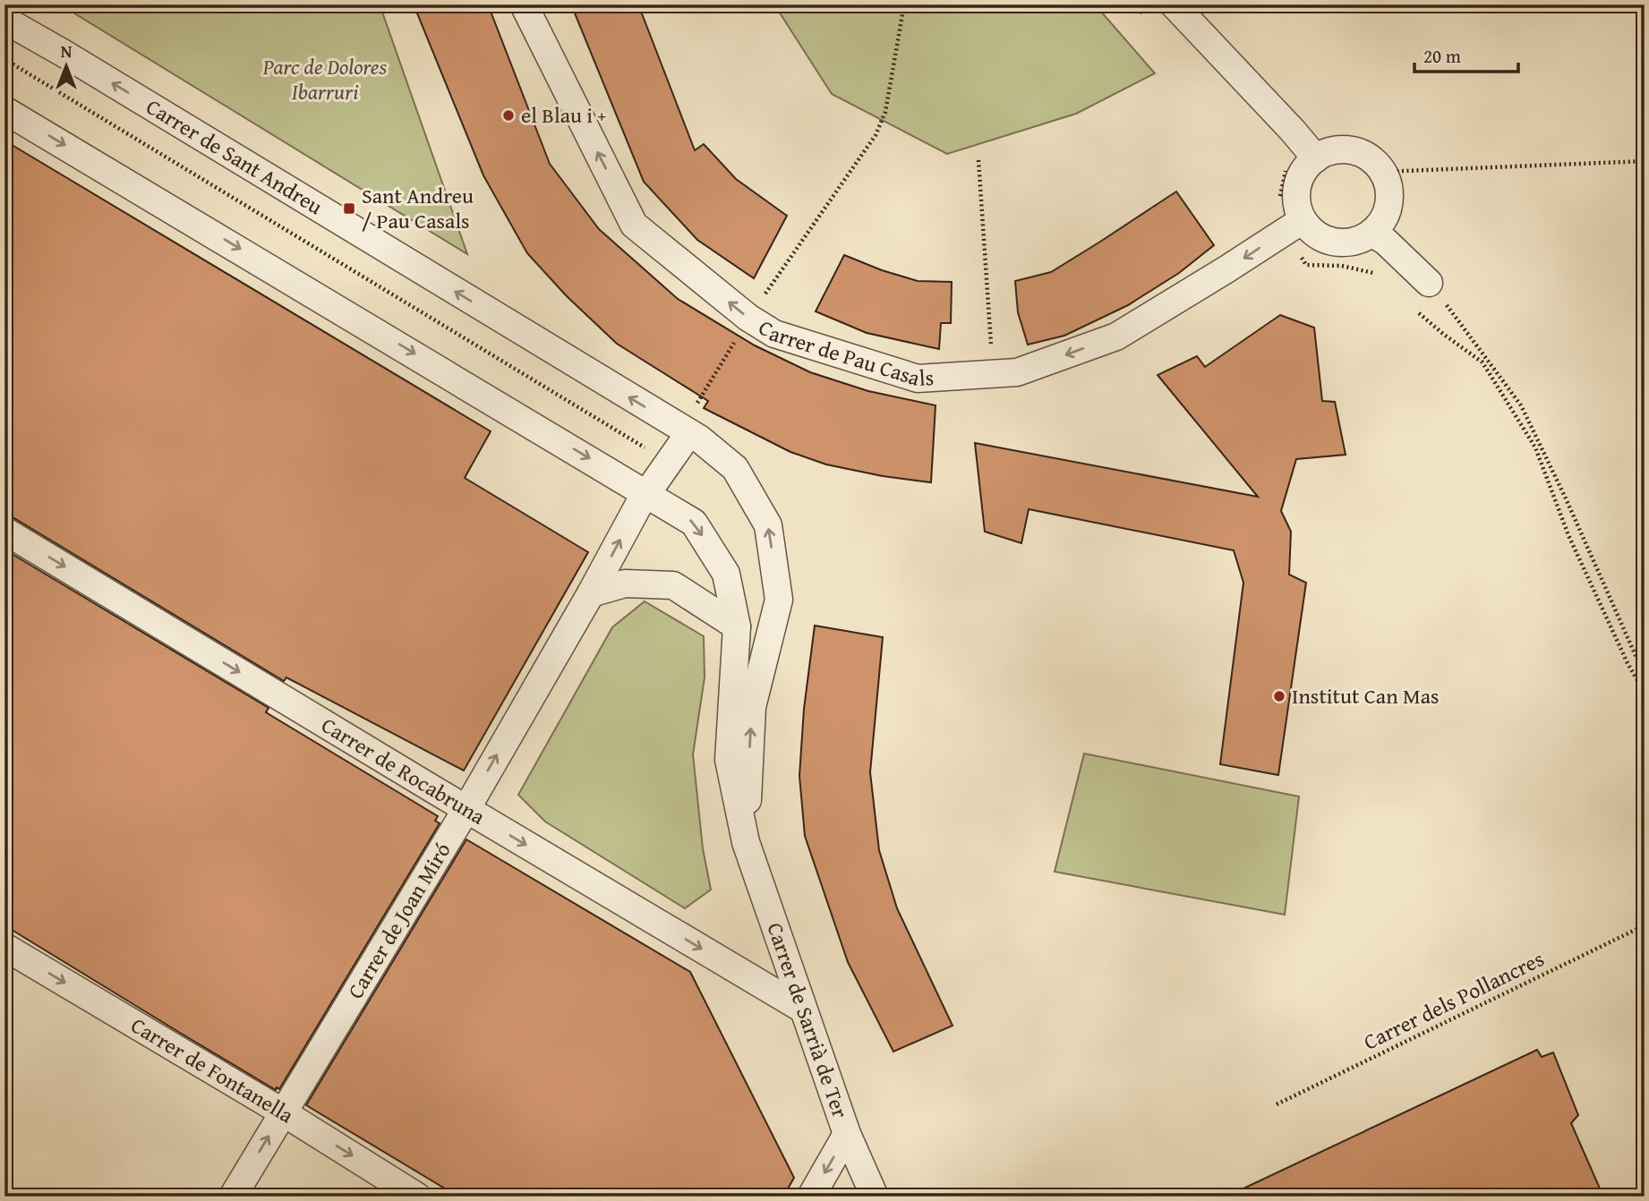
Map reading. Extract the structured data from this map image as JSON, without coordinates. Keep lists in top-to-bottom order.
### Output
{
  "streets": {
    "street": [
      "Carrer de Sant Andreu",
      "Carrer de Pau Casals",
      "Carrer de Rocabruna",
      "Carrer de Joan Miró",
      "Carrer de Sarrià de Ter",
      "Carrer de Fontanella"
    ],
    "path": ["Carrer dels Pollancres"]
  },
  "crossings": [
    ["Carrer de Sant Andreu", "Carrer de Joan Miró"],
    ["Carrer de Sant Andreu", "Carrer de Sarrià de Ter"],
    ["Carrer de Rocabruna", "Carrer de Joan Miró"],
    ["Carrer de Rocabruna", "Carrer de Sarrià de Ter"],
    ["Carrer de Joan Miró", "Carrer de Sarrià de Ter"],
    ["Carrer de Joan Miró", "Carrer de Fontanella"]
  ],
  "one_way": ["Carrer de Rocabruna", "Carrer de Joan Miró", "Carrer de Fontanella"],
  "parks": ["Parc de Dolores Ibarruri"],
  "places": {
    "other": ["el Blau i +", "Institut Can Mas"],
    "transit": ["Sant Andreu / Pau Casals"]
  },
  "scale_bar": "20 m",
  "north": "top"
}
